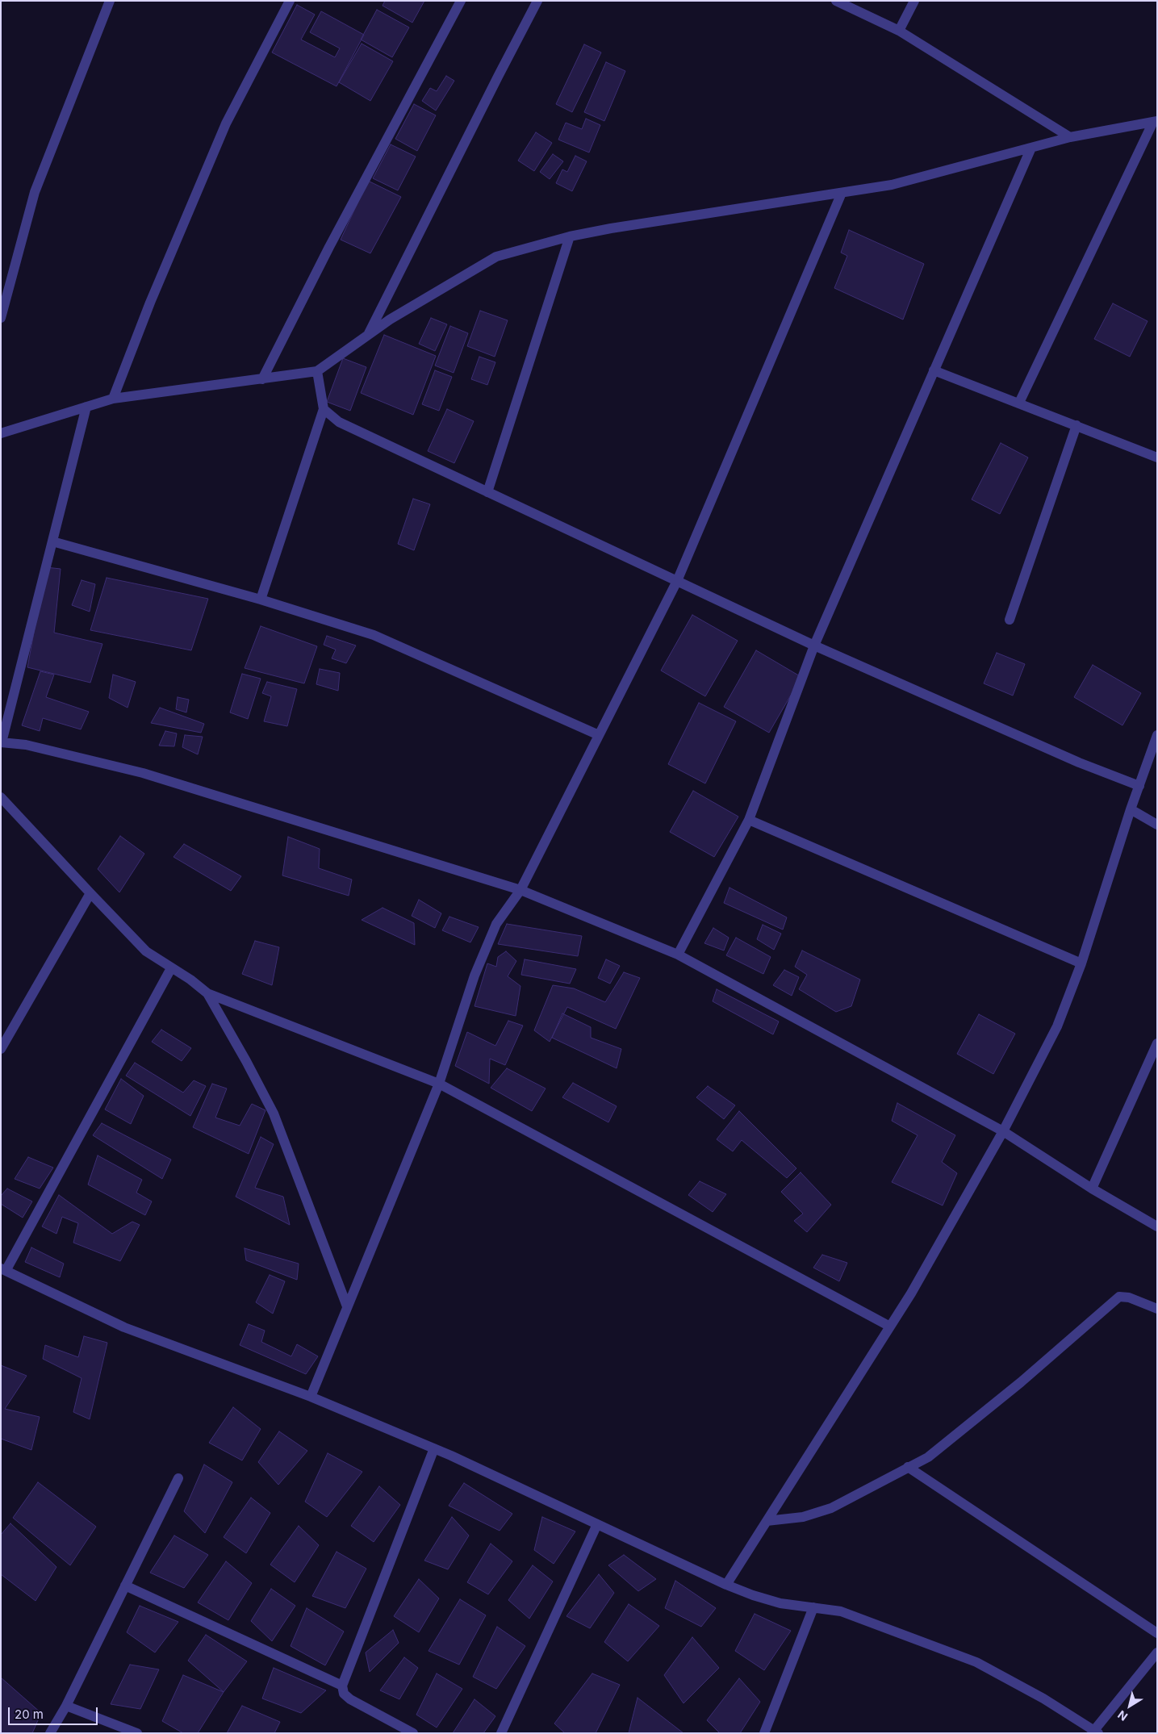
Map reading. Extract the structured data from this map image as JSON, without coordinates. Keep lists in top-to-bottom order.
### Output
{
  "scale_bar": "20 m",
  "north": "bottom left"
}
